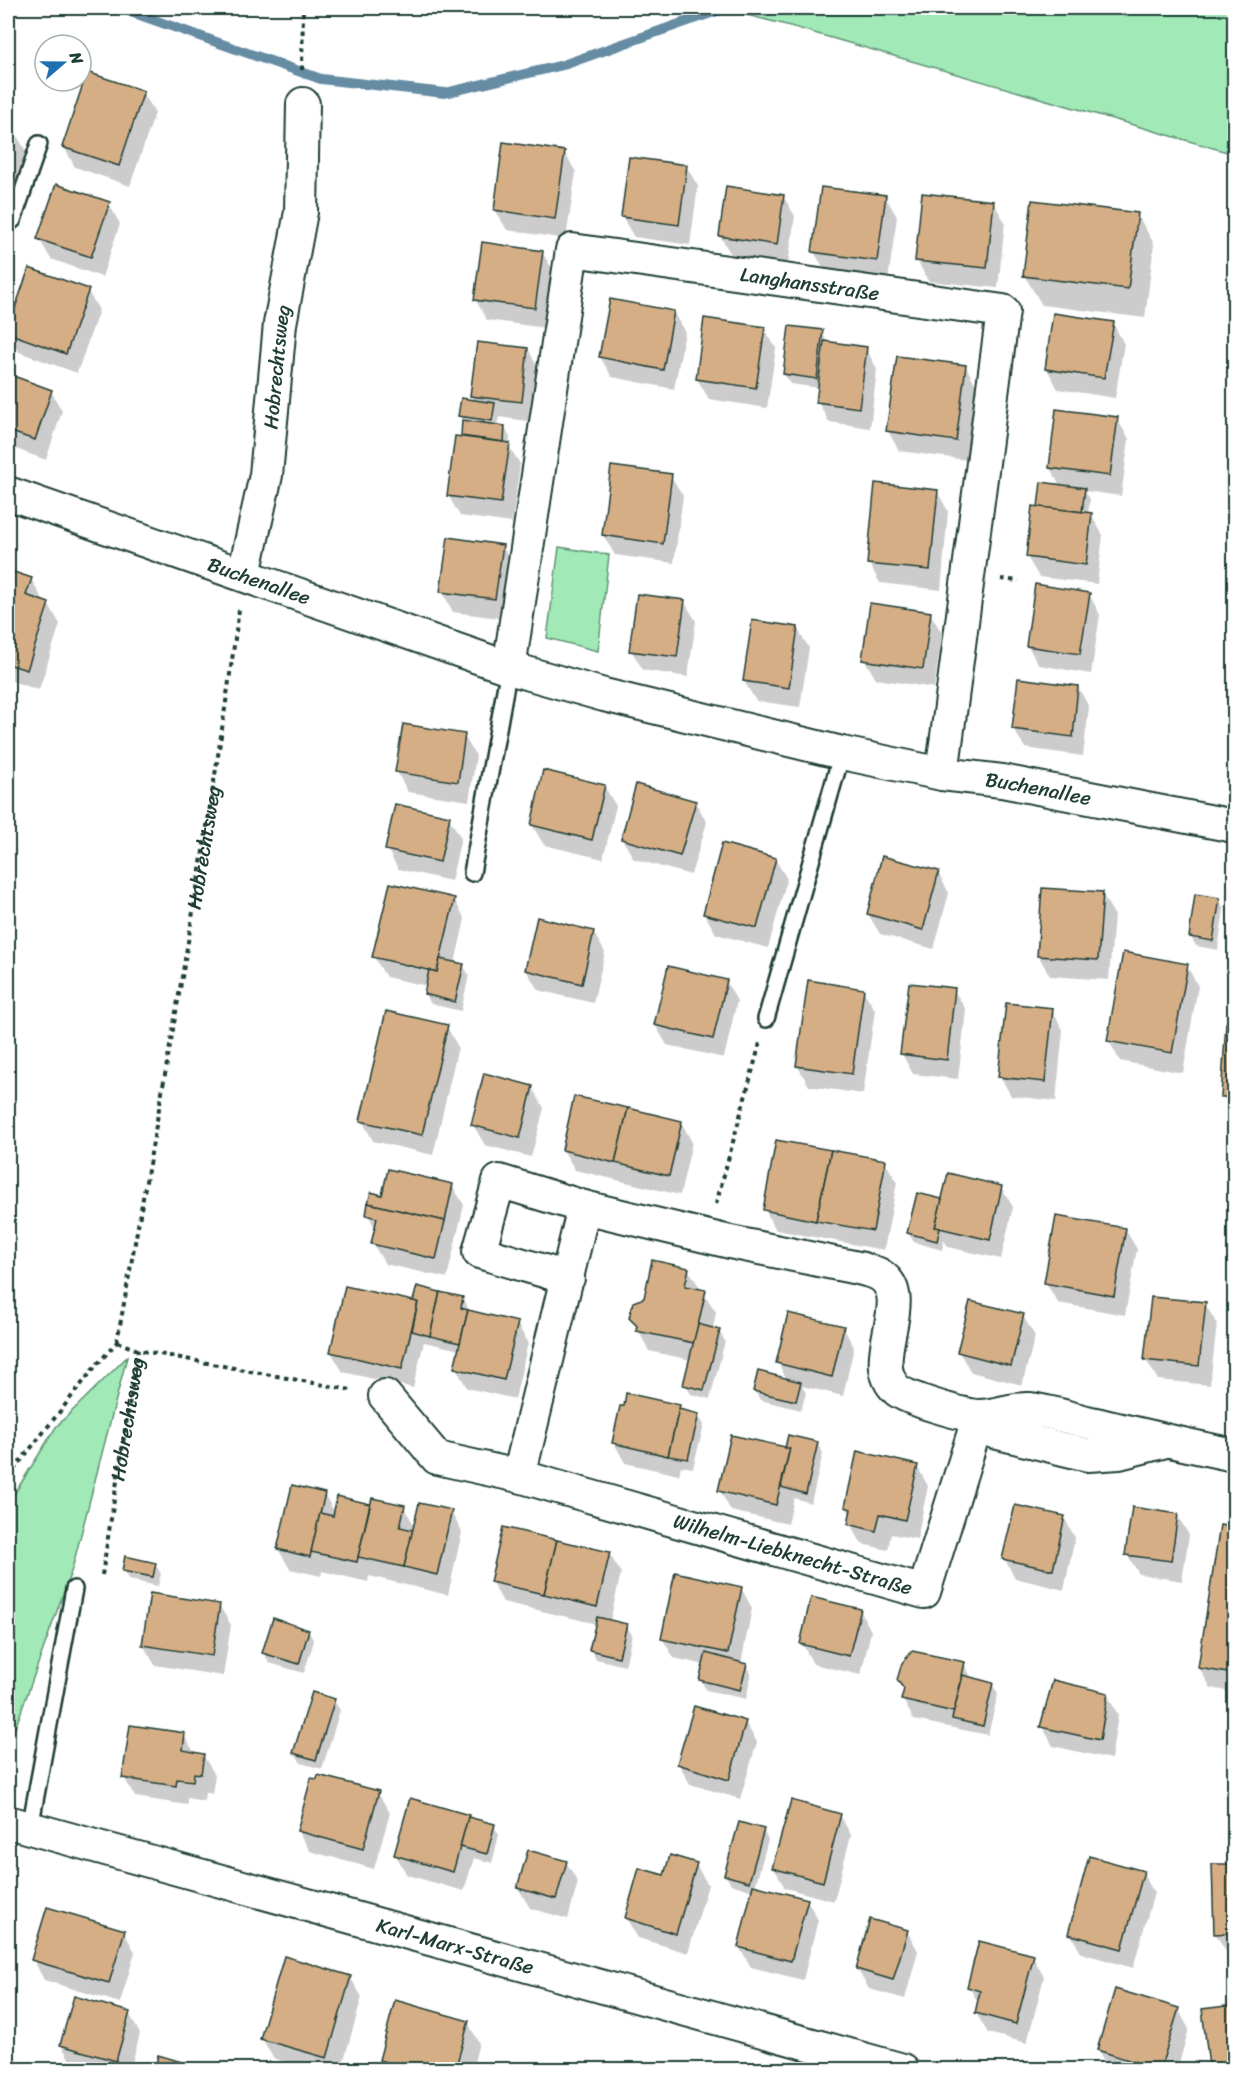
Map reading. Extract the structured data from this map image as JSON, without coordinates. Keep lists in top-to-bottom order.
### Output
{
  "streets": {
    "street": [
      "Langhansstraße",
      "Hobrechtsweg",
      "Buchenallee",
      "Wilhelm-Liebknecht-Straße",
      "Karl-Marx-Straße"
    ]
  },
  "crossings": [
    ["Langhansstraße", "Buchenallee"],
    ["Hobrechtsweg", "Buchenallee"]
  ],
  "north": "right"
}
